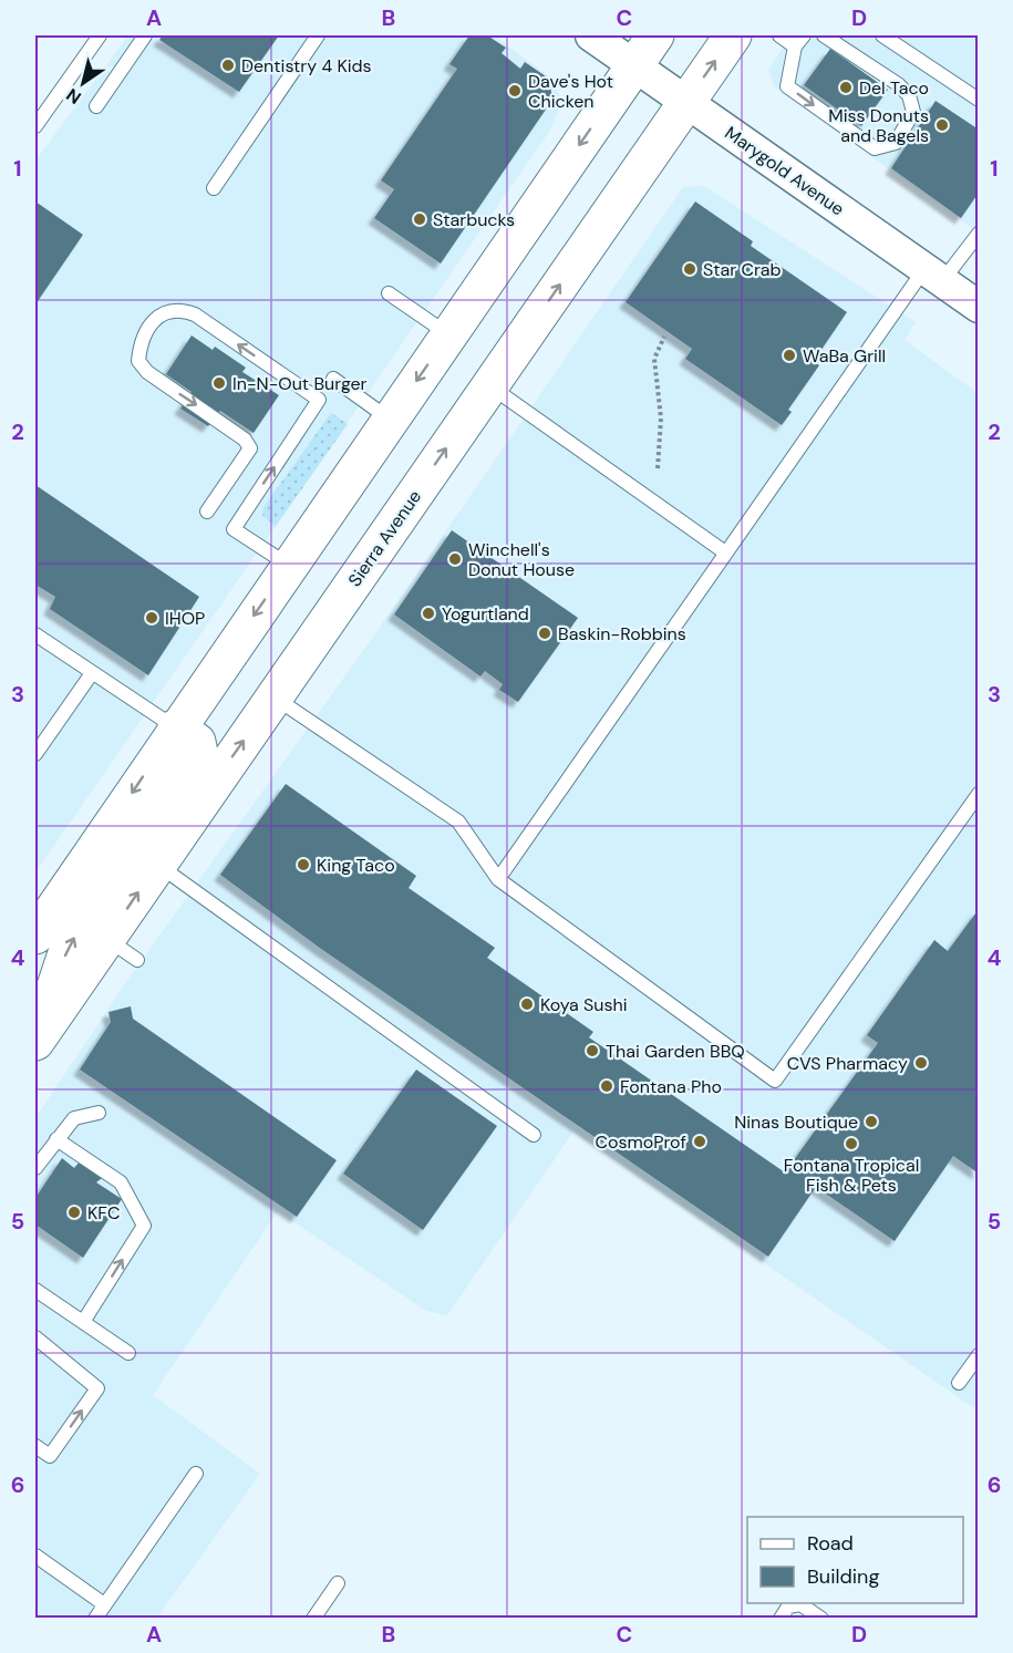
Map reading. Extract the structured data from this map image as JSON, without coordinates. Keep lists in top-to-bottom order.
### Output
{
  "streets": {
    "main road": ["Sierra Avenue"],
    "street": ["Marygold Avenue"]
  },
  "crossings": [
    ["Marygold Avenue", "Sierra Avenue"]
  ],
  "places": [
    "Dentistry 4 Kids",
    "Del Taco",
    "Dave's Hot Chicken",
    "Miss Donuts and Bagels",
    "Starbucks",
    "Star Crab",
    "WaBa Grill",
    "In-N-Out Burger",
    "Winchell's Donut House",
    "Yogurtland",
    "IHOP",
    "Baskin-Robbins",
    "King Taco",
    "Koya Sushi",
    "Thai Garden BBQ",
    "CVS Pharmacy",
    "Fontana Pho",
    "Ninas Boutique",
    "CosmoProf",
    "Fontana Tropical Fish & Pets",
    "KFC"
  ],
  "legend": ["Road", "Building"],
  "north": "bottom left",
  "grid": {
    "columns": [
      "A",
      "B",
      "C",
      "D"
    ],
    "rows": [
      "1",
      "2",
      "3",
      "4",
      "5",
      "6"
    ]
  }
}
